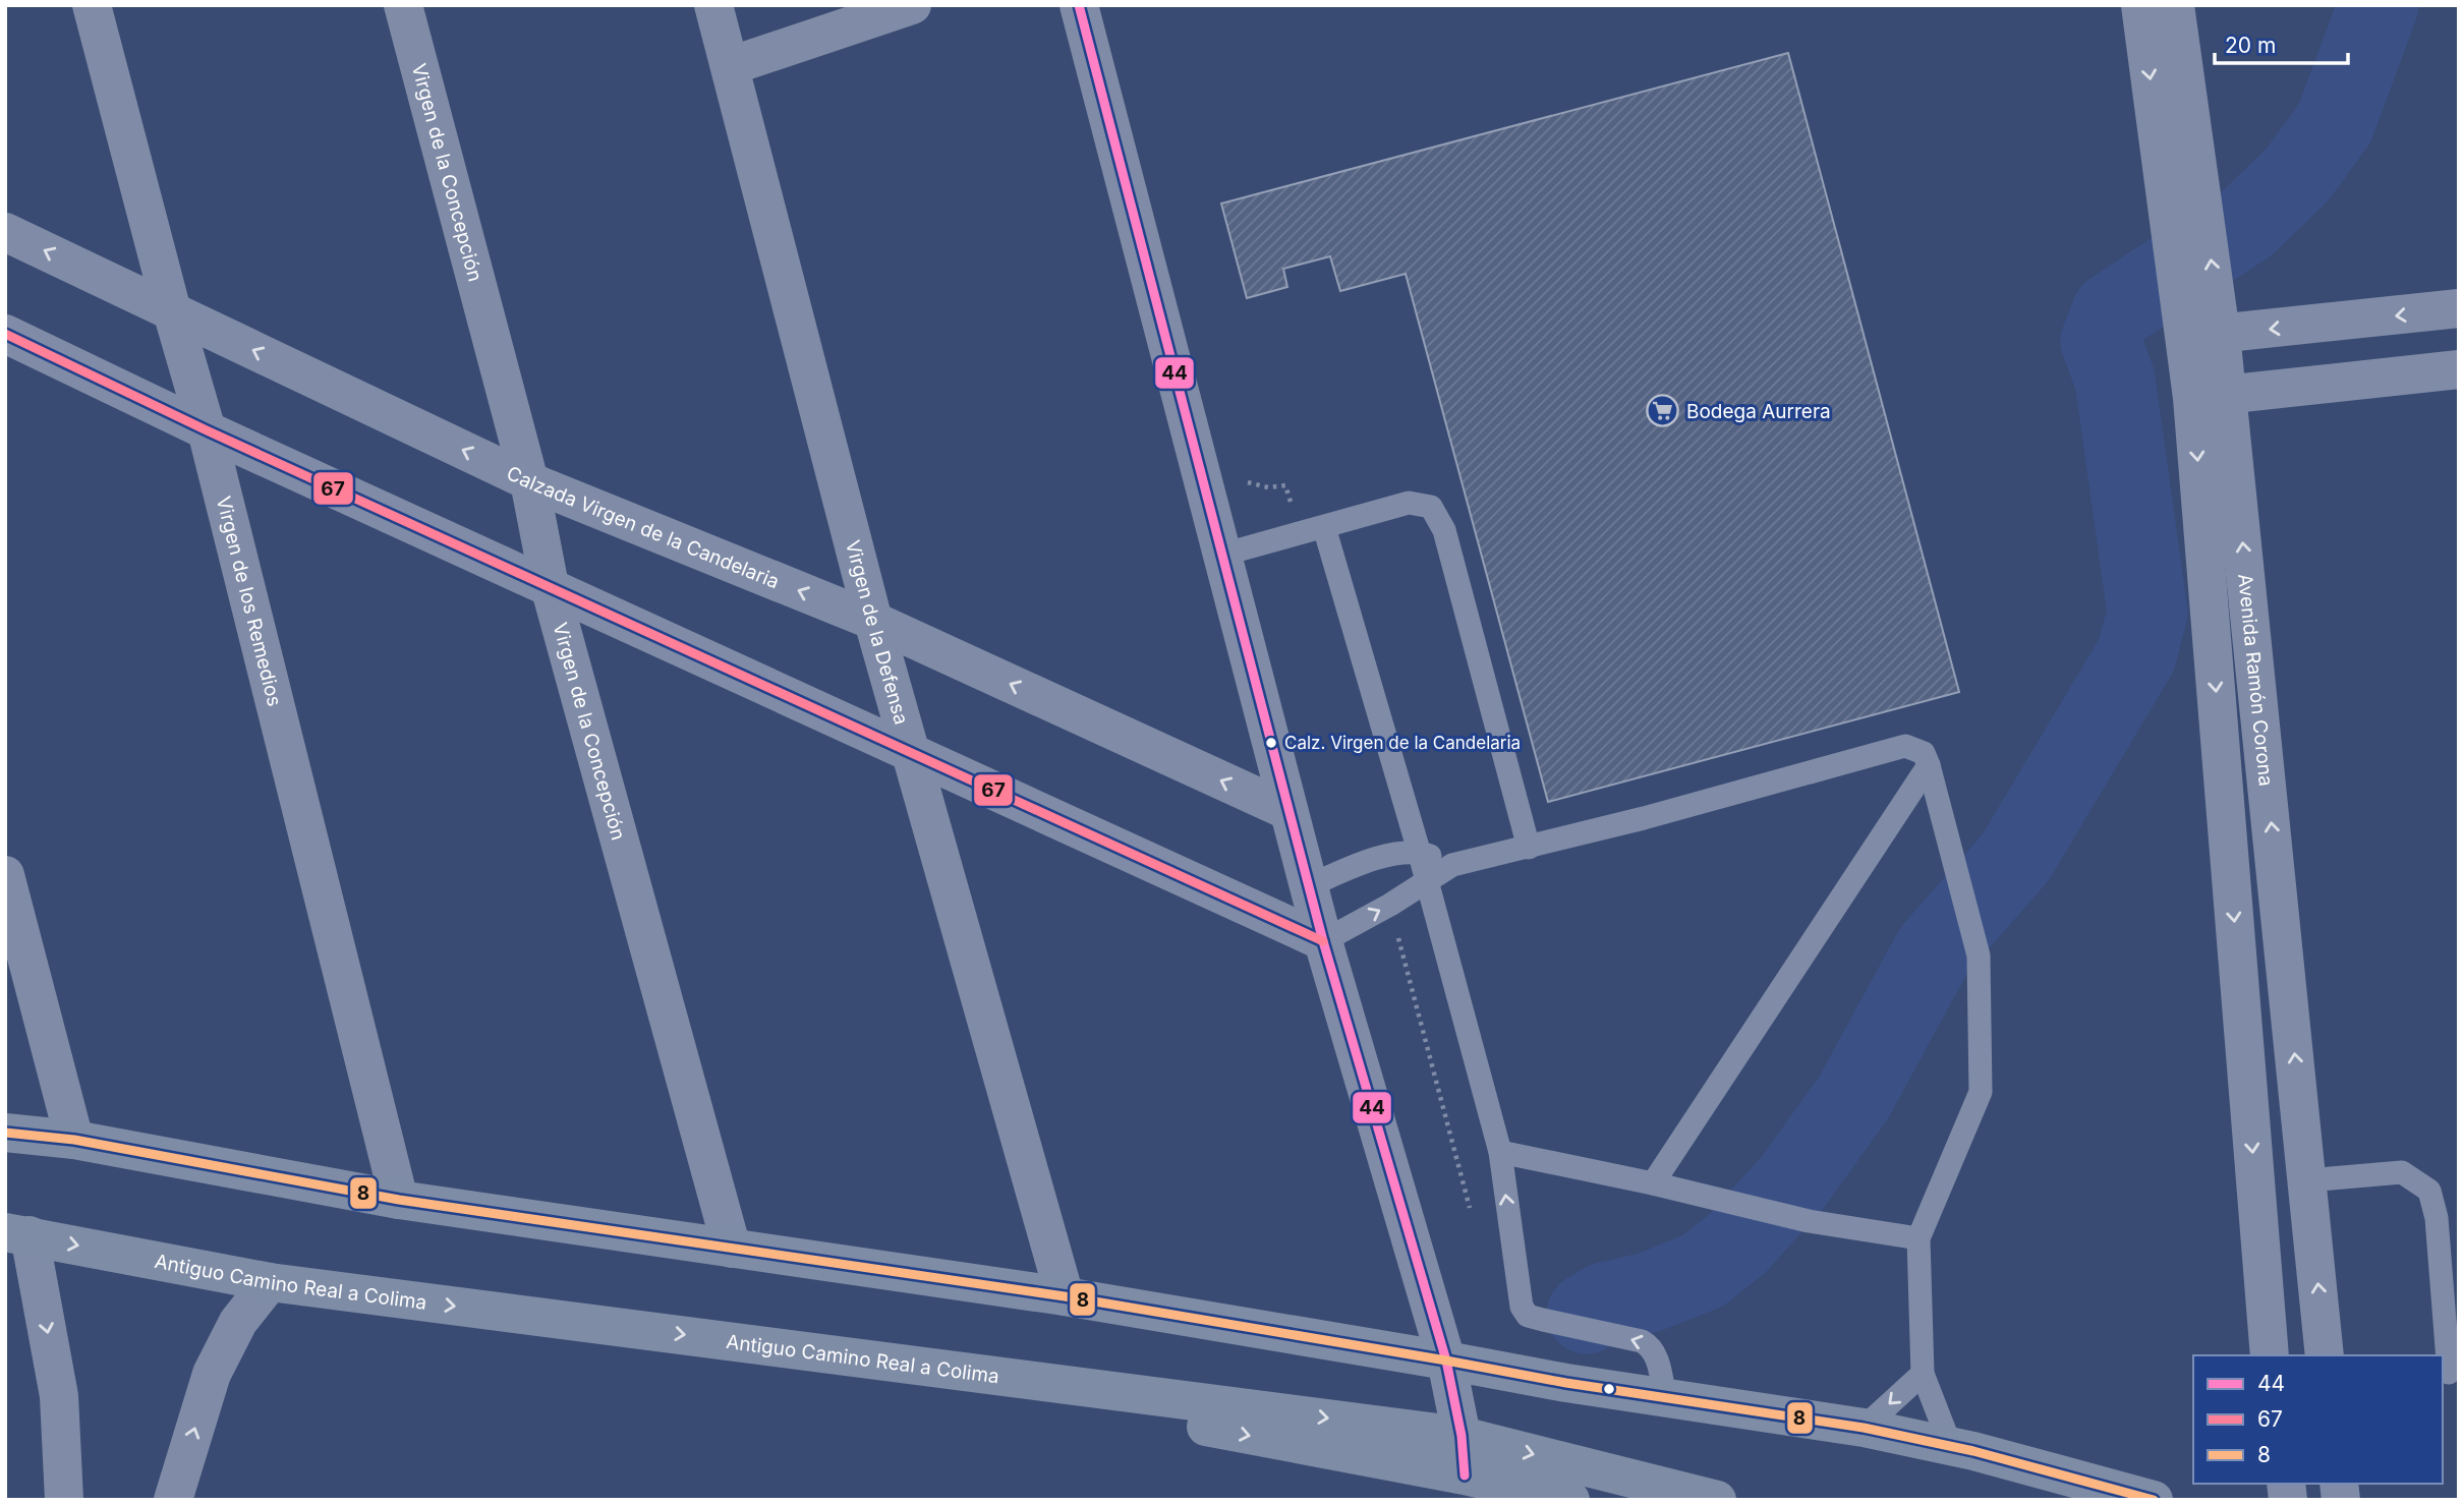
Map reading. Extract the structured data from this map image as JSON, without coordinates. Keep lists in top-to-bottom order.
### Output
{
  "streets": {
    "main road": ["Antiguo Camino Real a Colima"],
    "street": [
      "Virgen de la Concepción",
      "Calzada Virgen de la Candelaria",
      "Virgen de los Remedios",
      "Virgen de la Defensa",
      "Avenida Ramón Corona"
    ]
  },
  "crossings": [
    ["Virgen de la Concepción", "Calzada Virgen de la Candelaria"],
    ["Calzada Virgen de la Candelaria", "Virgen de los Remedios"],
    ["Calzada Virgen de la Candelaria", "Virgen de la Defensa"]
  ],
  "places": {
    "supermarket": ["Bodega Aurrera"],
    "other": ["Calz. Virgen de la Candelaria"]
  },
  "lines": ["transit line 44", "transit line 67", "transit line 8"],
  "legend": ["44", "67", "8"],
  "scale_bar": "20 m"
}
